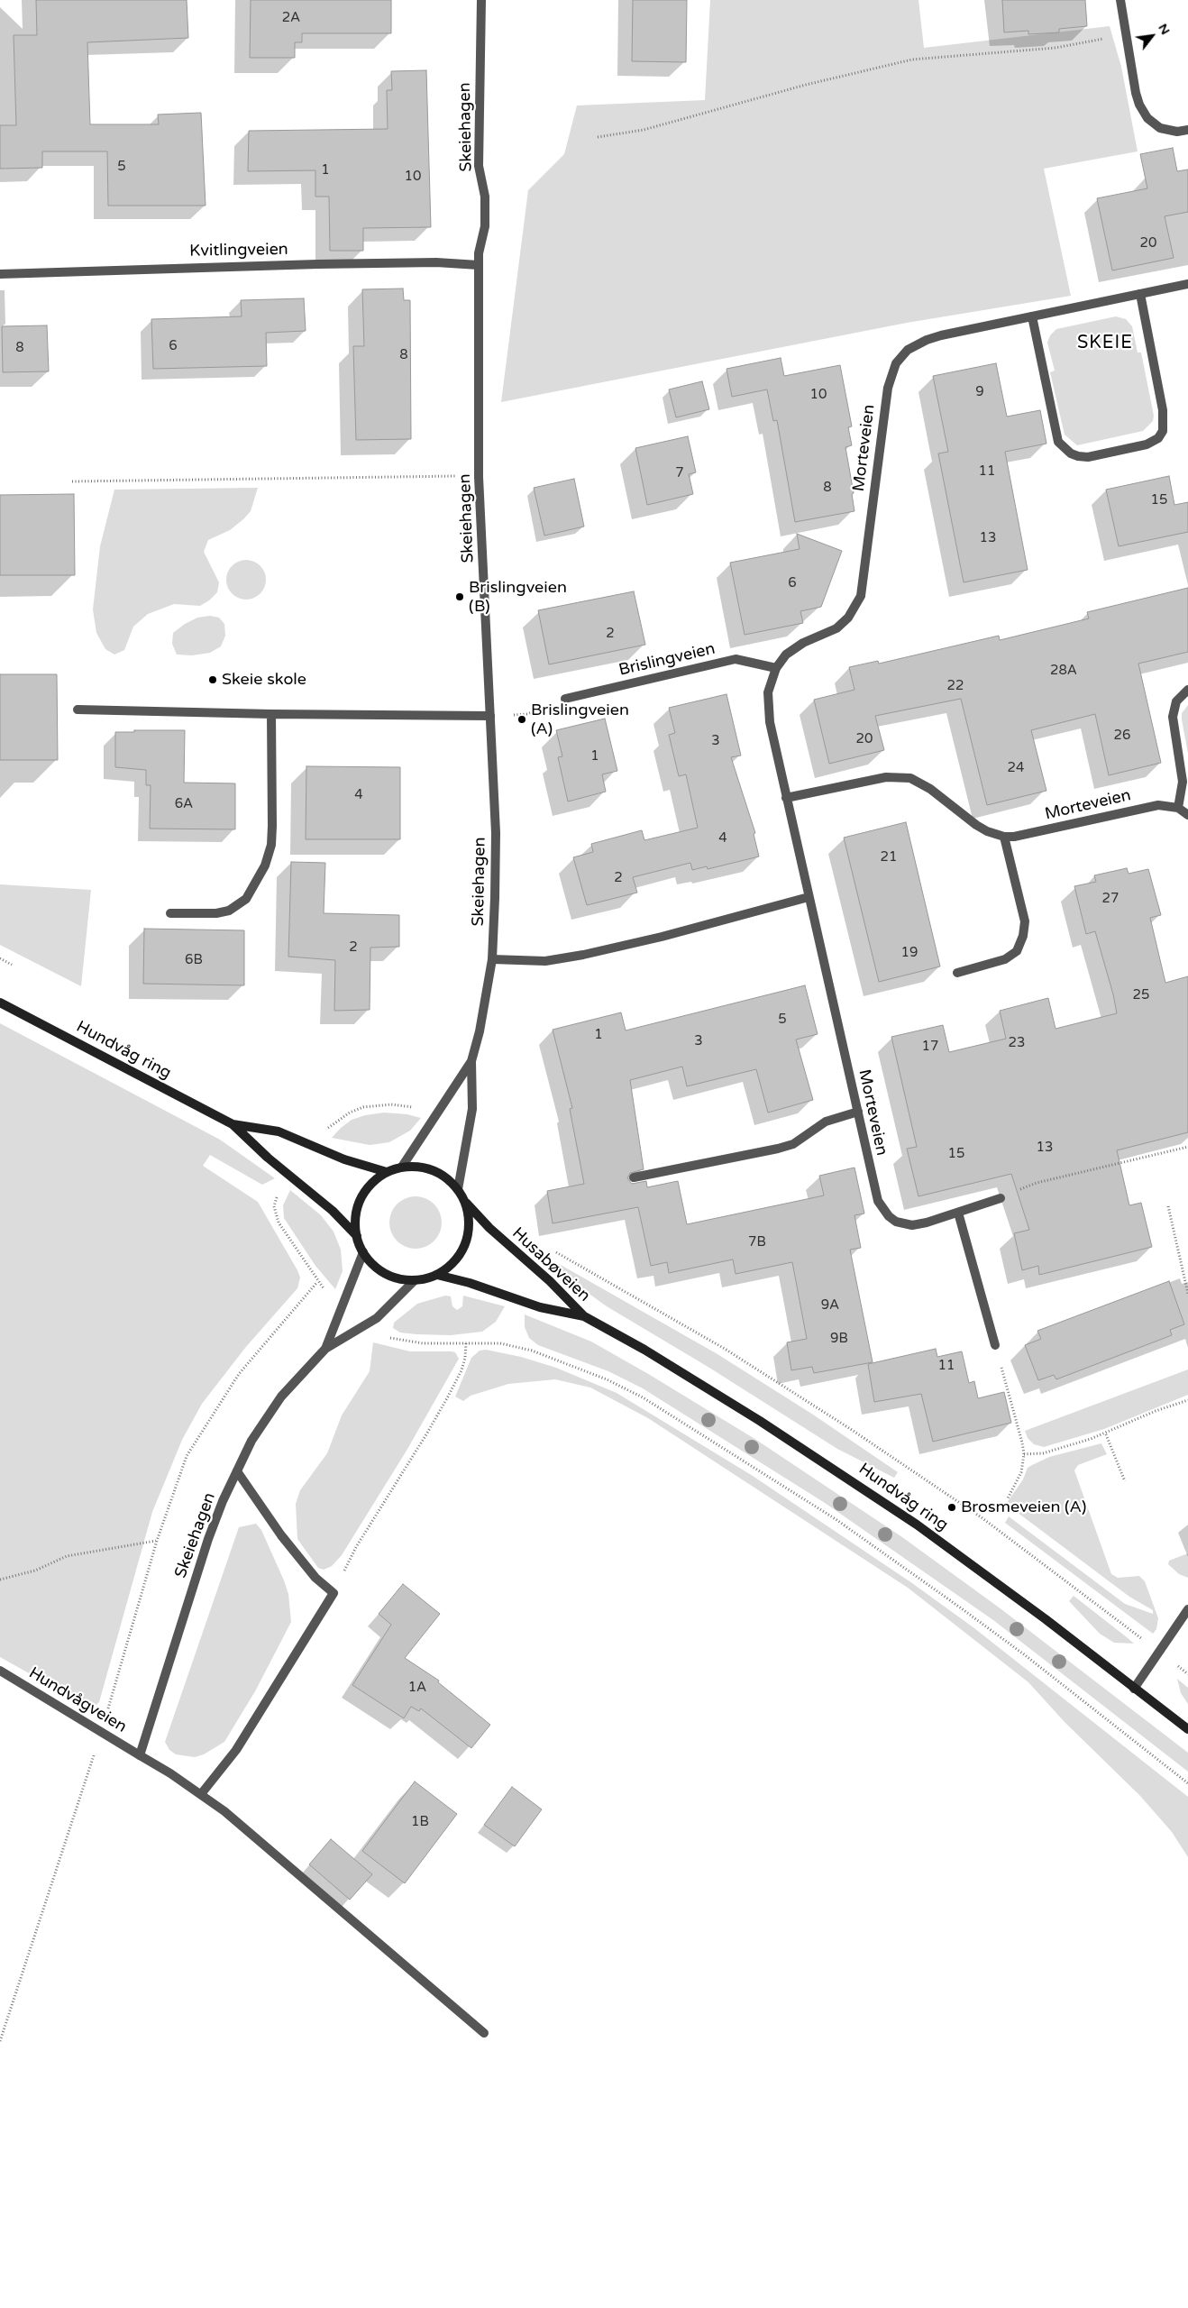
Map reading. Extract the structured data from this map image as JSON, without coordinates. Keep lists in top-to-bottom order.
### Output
{
  "streets": {
    "main road": ["Hundvåg ring", "Husabøveien"],
    "street": [
      "Skeiehagen",
      "Kvitlingveien",
      "Morteveien",
      "Brislingveien",
      "Hundvågveien"
    ]
  },
  "crossings": [
    ["Skeiehagen", "Kvitlingveien"],
    ["Skeiehagen", "Hundvåg ring"],
    ["Skeiehagen", "Husabøveien"],
    ["Skeiehagen", "Hundvågveien"],
    ["Morteveien", "Brislingveien"],
    ["Hundvåg ring", "Husabøveien"]
  ],
  "districts": ["SKEIE"],
  "places": [
    "Brislingveien (B)",
    "Skeie skole",
    "Brislingveien (A)",
    "Brosmeveien (A)"
  ],
  "house_numbers": [
    "2A",
    "5",
    "1",
    "10",
    "20",
    "6",
    "8",
    "8",
    "9",
    "10",
    "11",
    "7",
    "8",
    "15",
    "13",
    "6",
    "2",
    "28A",
    "22",
    "26",
    "20",
    "3",
    "1",
    "24",
    "4",
    "6A",
    "4",
    "21",
    "2",
    "27",
    "2",
    "19",
    "6B",
    "25",
    "5",
    "1",
    "3",
    "23",
    "17",
    "13",
    "15",
    "7B",
    "9A",
    "9B",
    "11",
    "1A",
    "1B"
  ],
  "north": "top right"
}
